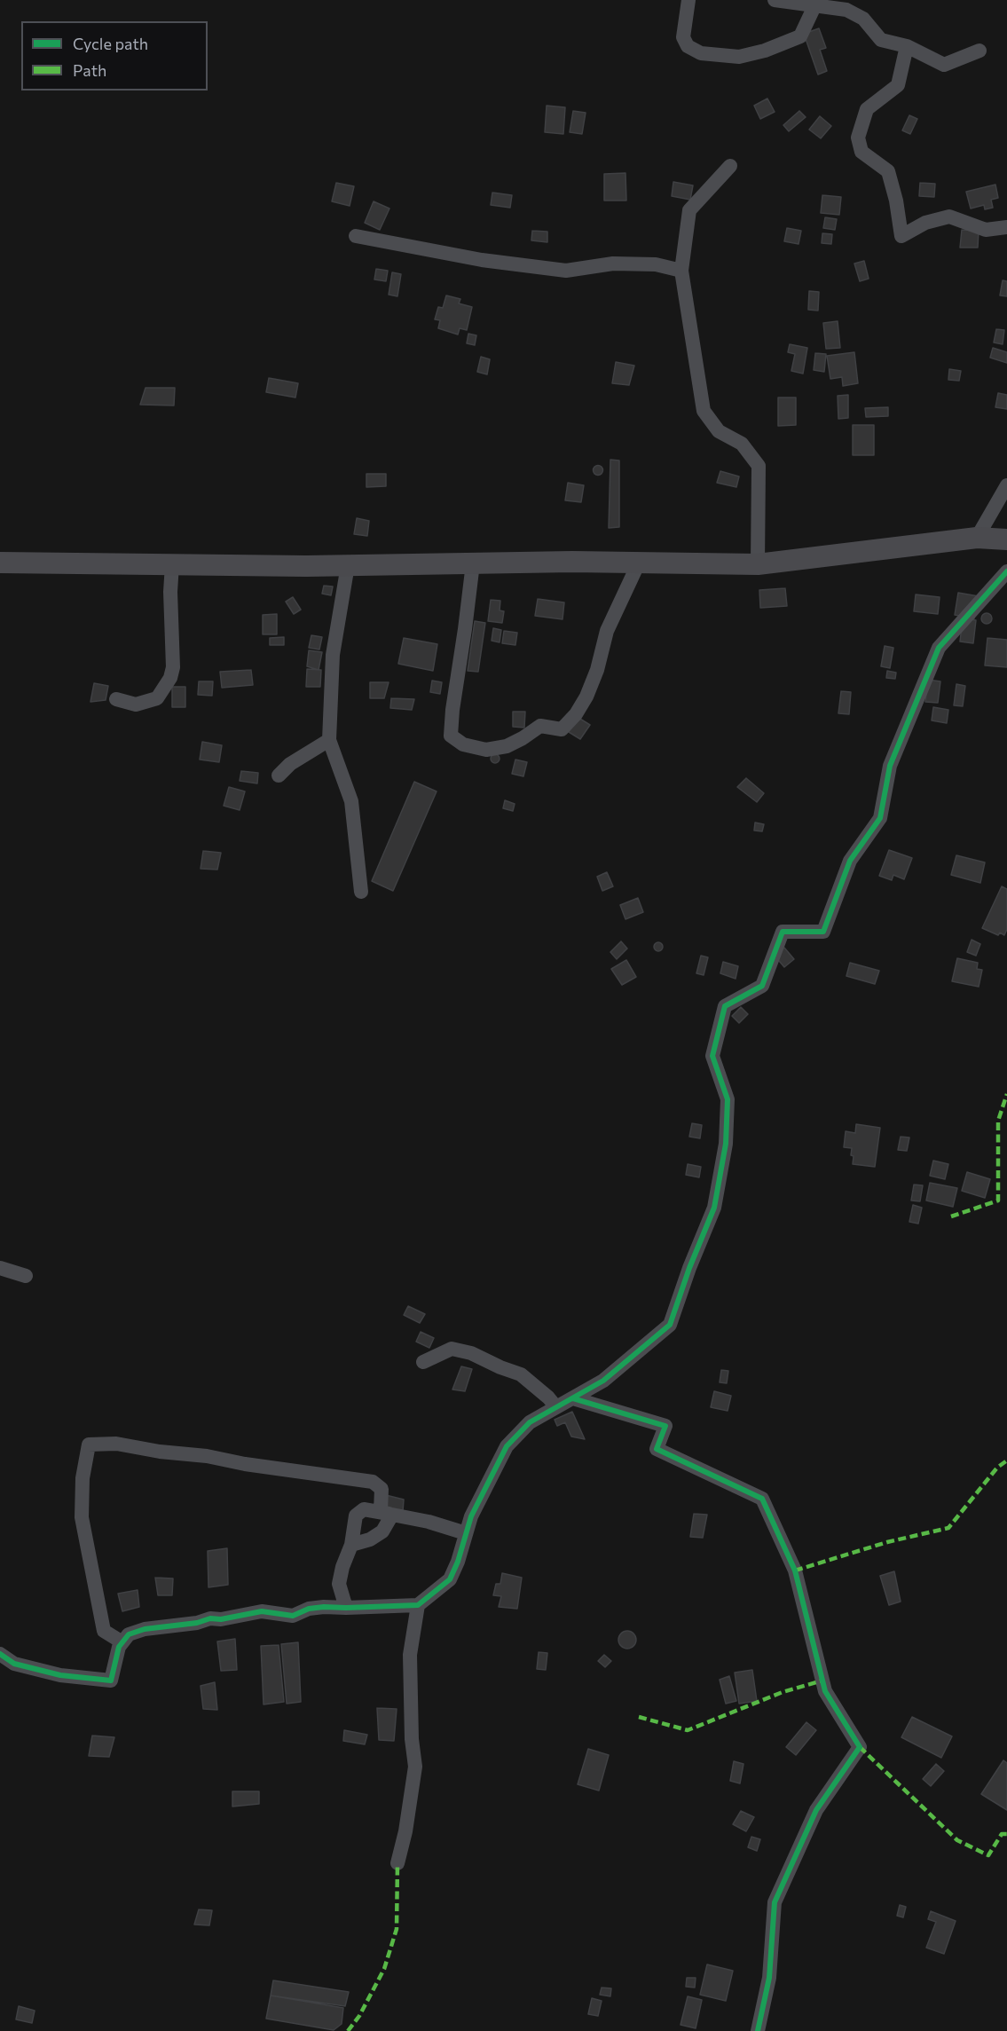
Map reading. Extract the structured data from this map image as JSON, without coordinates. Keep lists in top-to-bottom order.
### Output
{
  "legend": ["Cycle path", "Path"]
}
